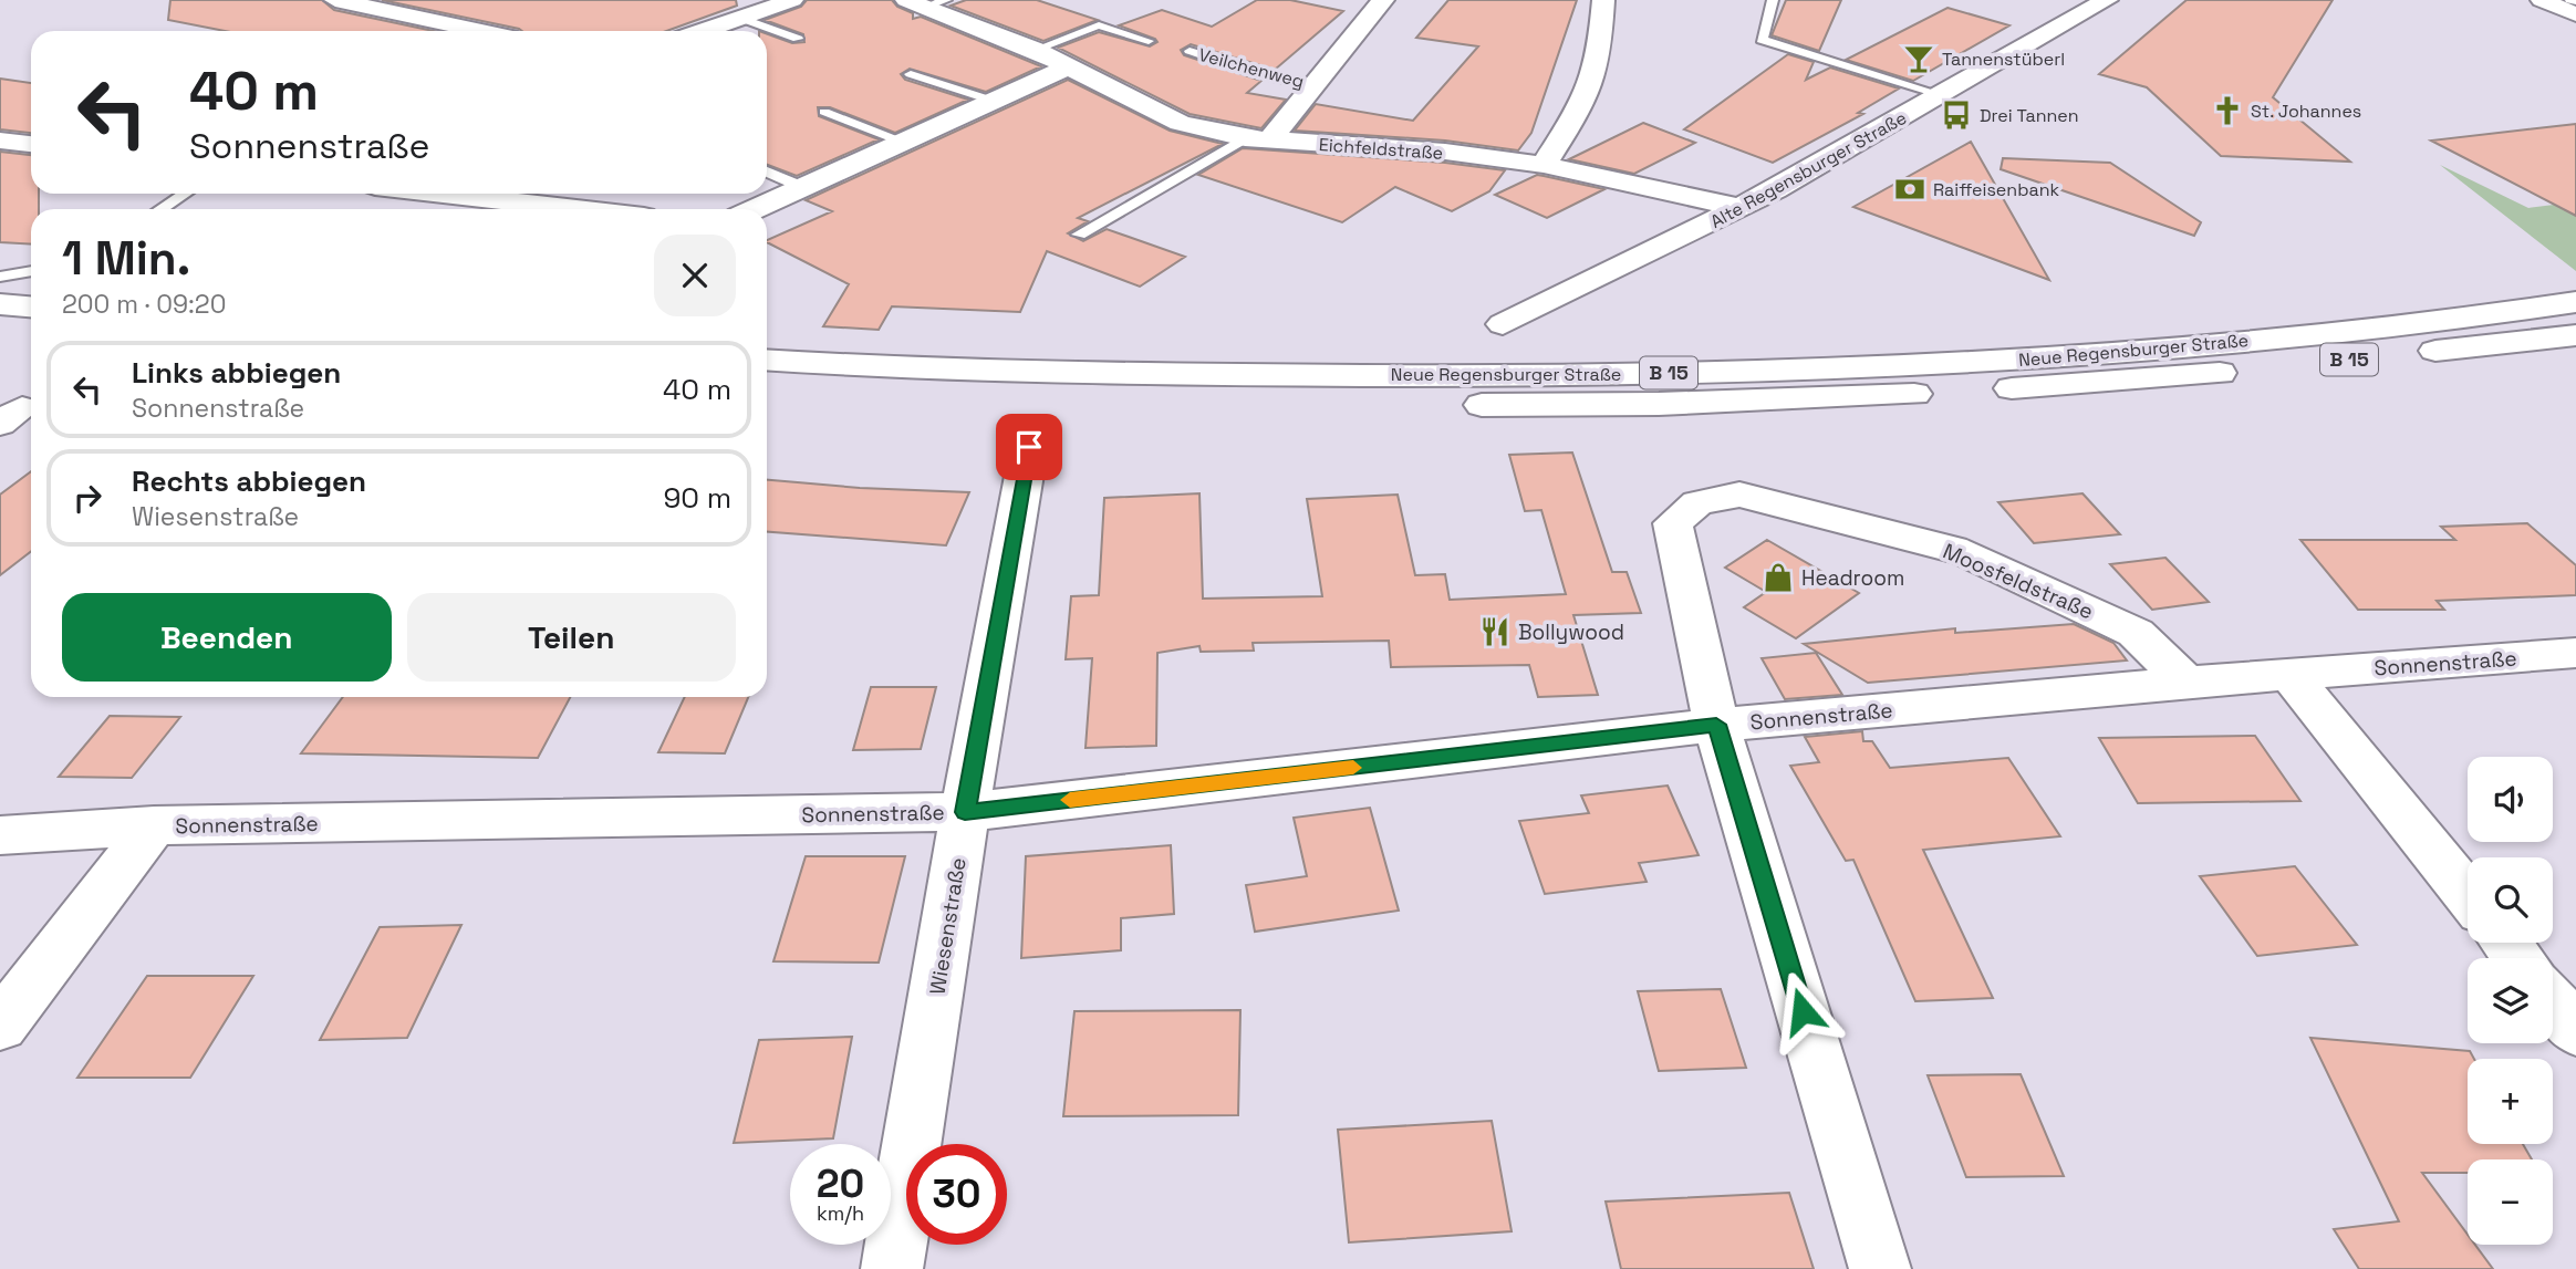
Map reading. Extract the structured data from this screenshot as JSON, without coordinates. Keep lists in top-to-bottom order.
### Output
{
  "streets": {
    "main road": [
      "Veilchenweg",
      "Eichfeldstraße",
      "Alte Regensburger Straße",
      "Neue Regensburger Straße",
      "B 15",
      "Moosfeldstraße",
      "Sonnenstraße",
      "Wiesenstraße"
    ]
  },
  "crossings": [
    ["Veilchenweg", "Eichfeldstraße"],
    ["Eichfeldstraße", "Alte Regensburger Straße"],
    ["Moosfeldstraße", "Sonnenstraße"],
    ["Sonnenstraße", "Wiesenstraße"]
  ],
  "places": {
    "bar": ["Tannenstüberl"],
    "church": ["St. Johannes"],
    "bus stop": ["Drei Tannen"],
    "bank": ["Raiffeisenbank"],
    "shop": ["Headroom"],
    "restaurant": ["Bollywood"]
  },
  "page": {
    "turn": ["40 m", "Sonnenstraße"],
    "heading": ["1 Min.", "200 m · 09:20"],
    "list": [
      {
        "name": "Links abbiegen",
        "note": "Sonnenstraße",
        "value": "40 m"
      },
      {
        "name": "Rechts abbiegen",
        "note": "Wiesenstraße",
        "value": "90 m"
      }
    ],
    "buttons": ["Beenden", "Teilen"],
    "map_buttons": ["+", "−"],
    "speed": "20 km/h",
    "limit": "30"
  }
}
